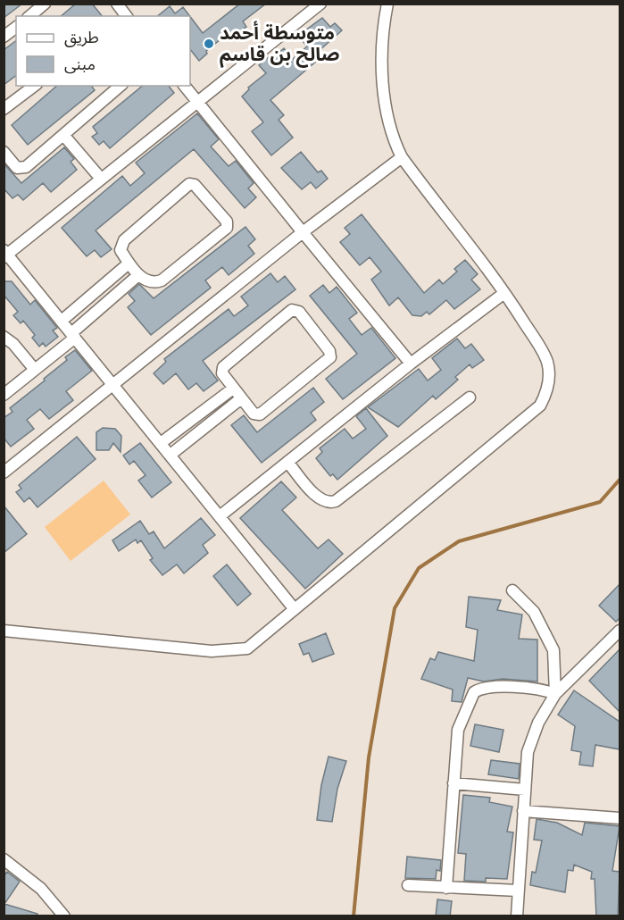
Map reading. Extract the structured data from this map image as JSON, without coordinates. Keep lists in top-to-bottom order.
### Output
{
  "places": ["متوسطة أحمد صالح بن قاسم"],
  "legend": ["طريق", "مبنى"]
}
